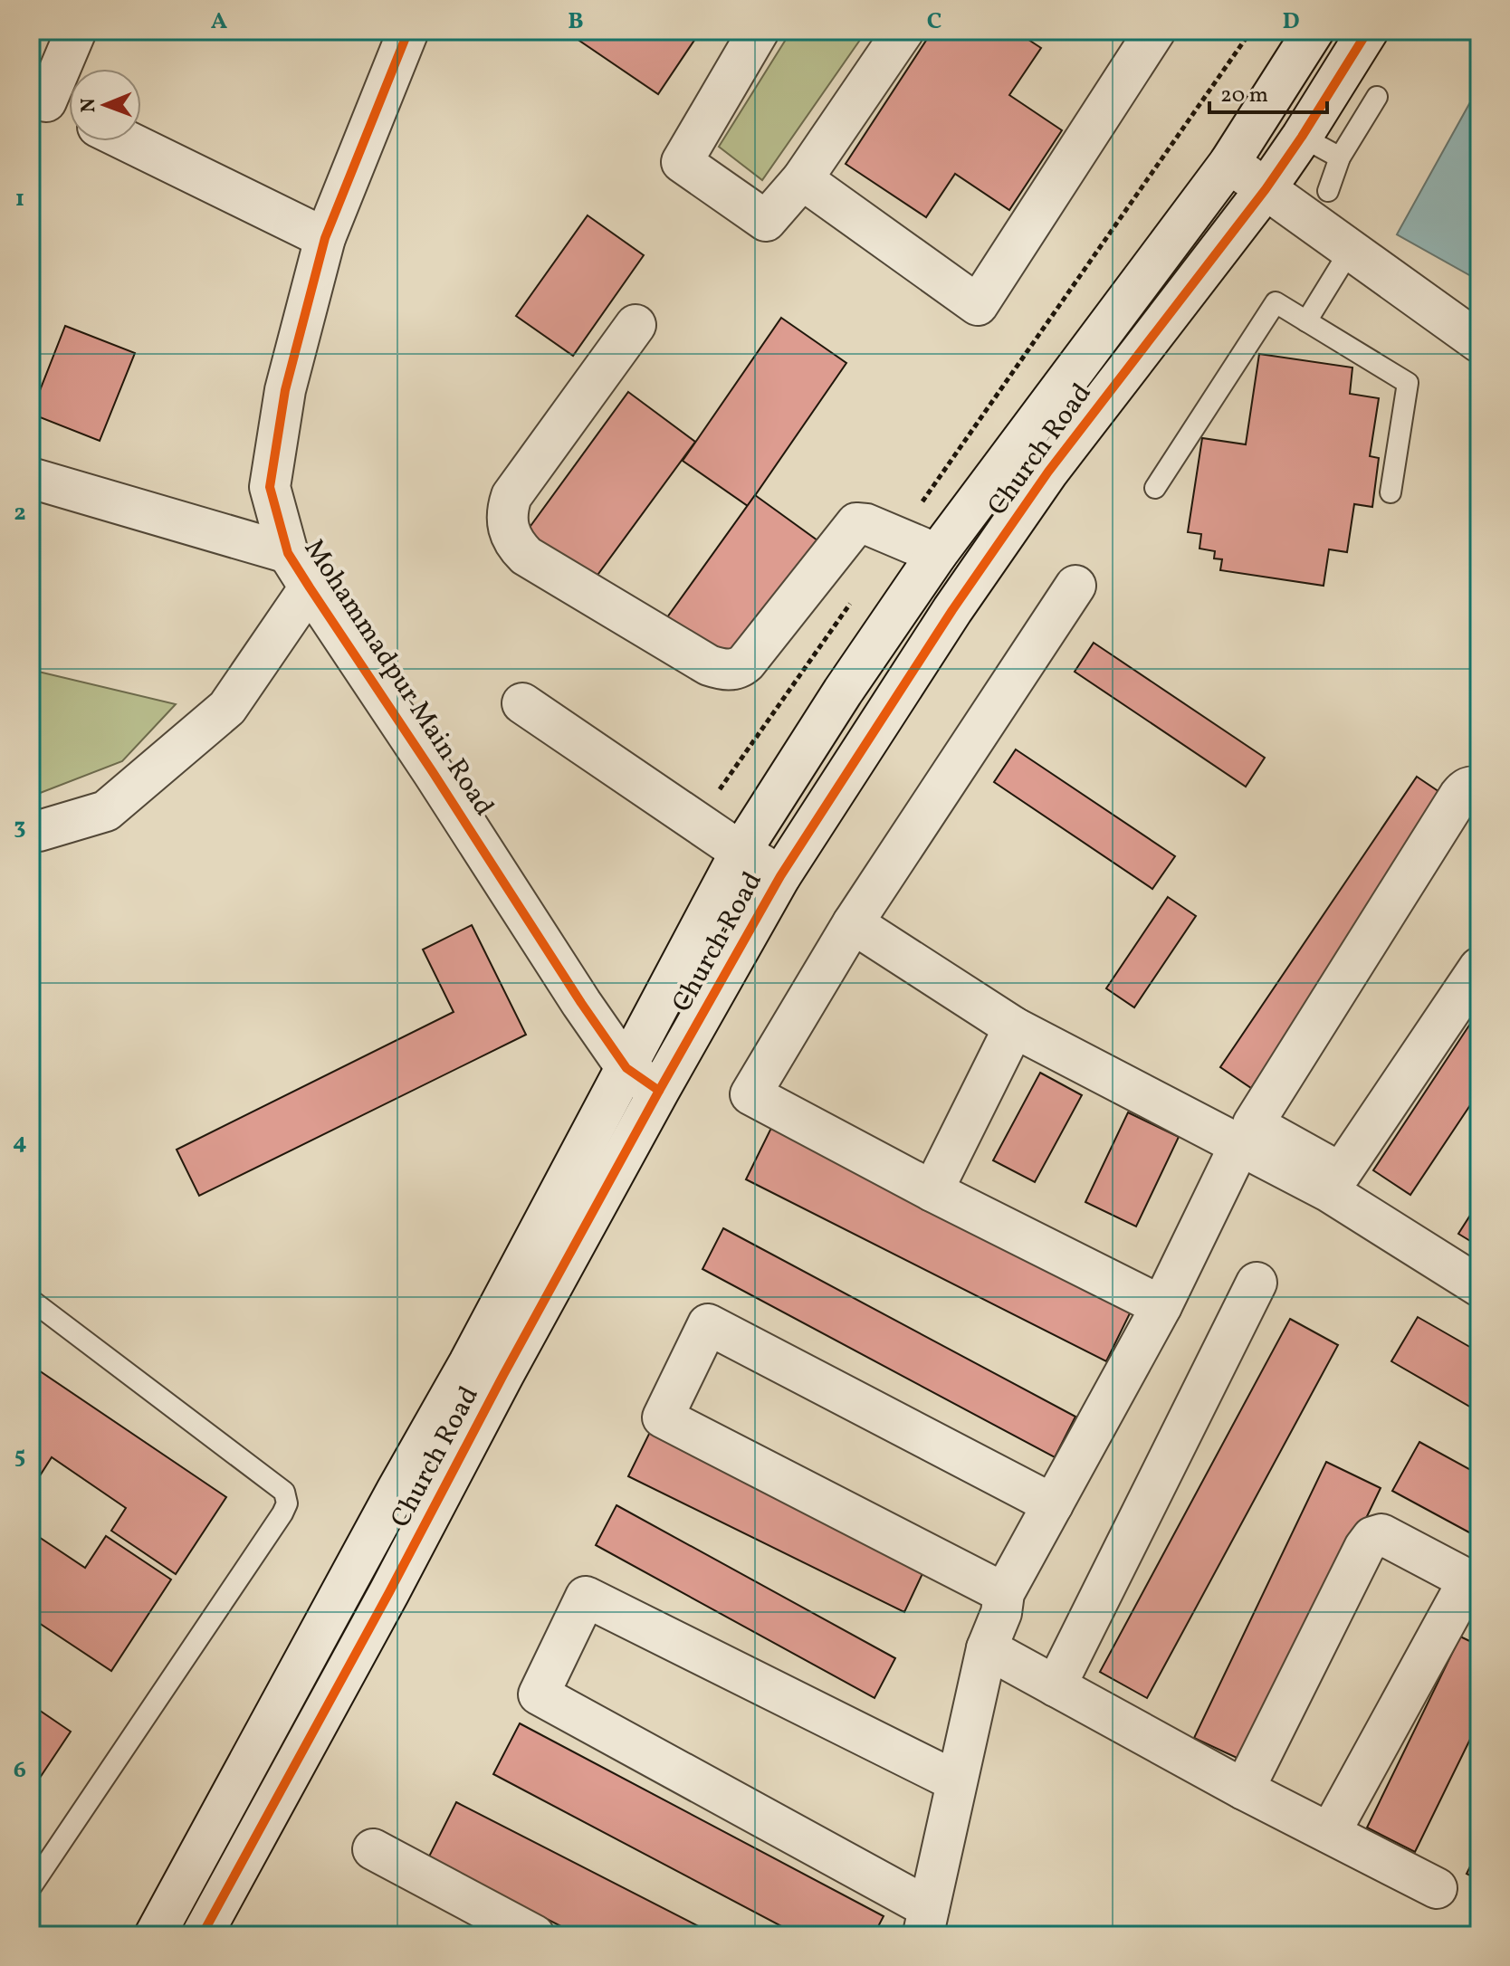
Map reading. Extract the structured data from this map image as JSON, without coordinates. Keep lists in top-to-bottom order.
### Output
{
  "streets": {
    "street": ["Church Road", "Mohammadpur Main Road"]
  },
  "crossings": [
    ["Church Road", "Mohammadpur Main Road"]
  ],
  "scale_bar": "20 m",
  "north": "left",
  "grid": {
    "columns": [
      "A",
      "B",
      "C",
      "D"
    ],
    "rows": [
      "1",
      "2",
      "3",
      "4",
      "5",
      "6"
    ]
  }
}
